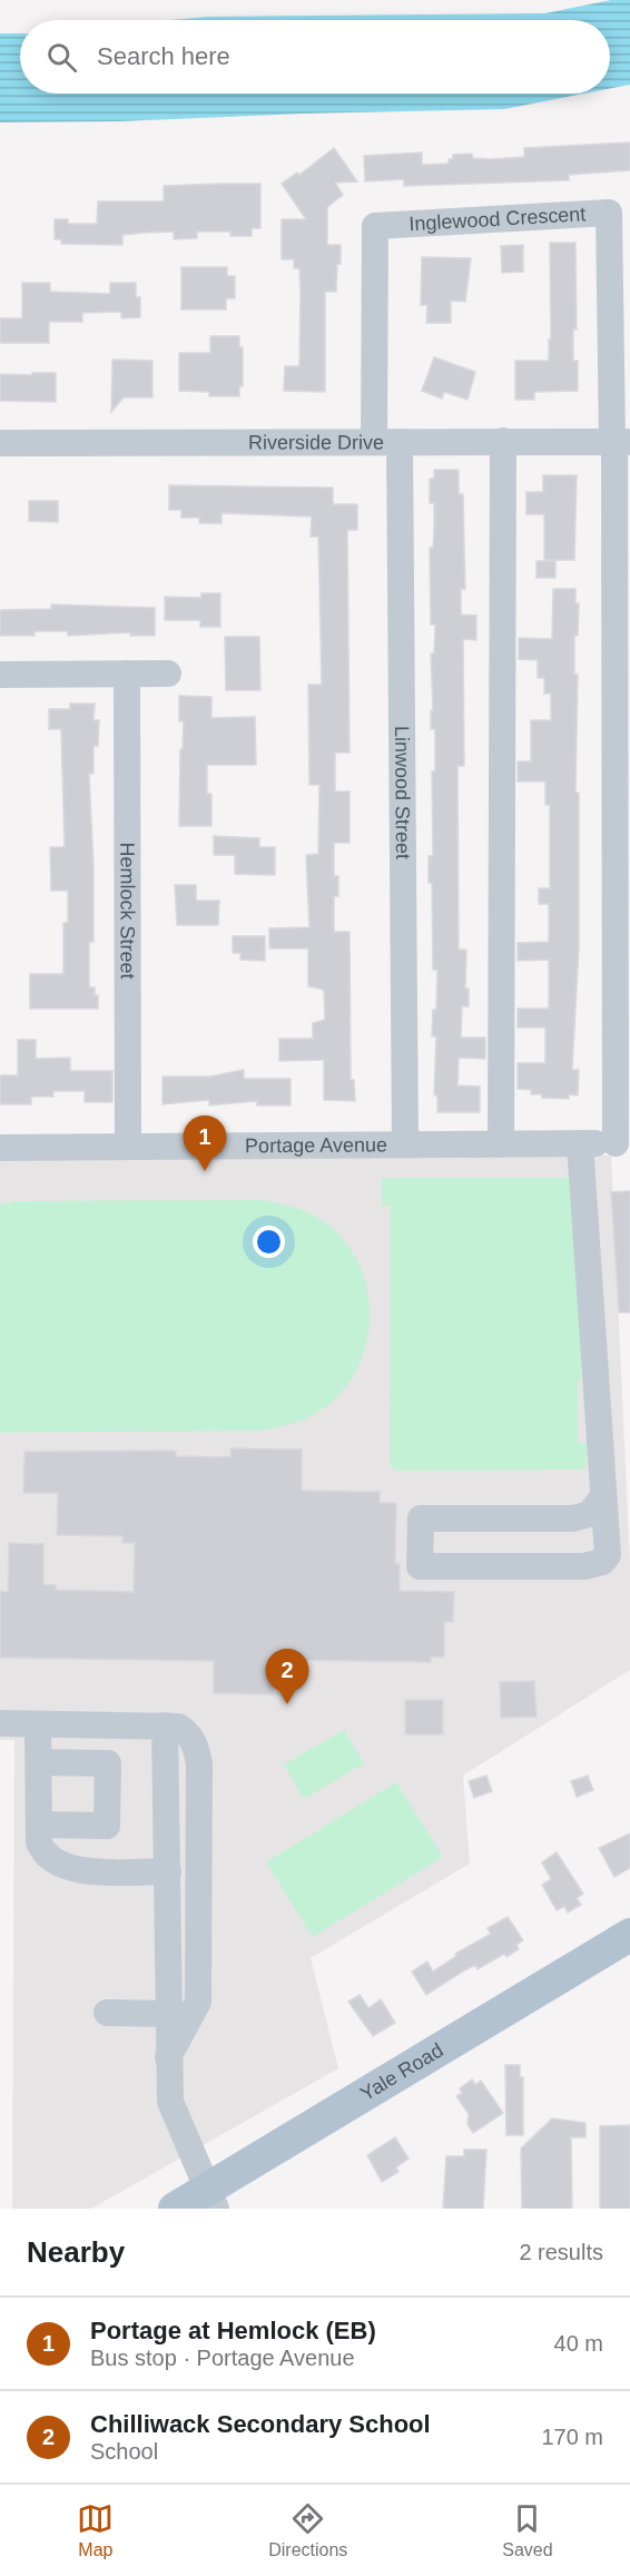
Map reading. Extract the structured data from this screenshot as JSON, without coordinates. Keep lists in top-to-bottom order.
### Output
{
  "streets": {
    "main road": ["Yale Road"],
    "street": [
      "Inglewood Crescent",
      "Riverside Drive",
      "Linwood Street",
      "Hemlock Street",
      "Portage Avenue"
    ]
  },
  "crossings": [
    ["Inglewood Crescent", "Riverside Drive"],
    ["Inglewood Crescent", "Linwood Street"],
    ["Riverside Drive", "Linwood Street"],
    ["Linwood Street", "Portage Avenue"],
    ["Hemlock Street", "Portage Avenue"]
  ],
  "page": {
    "search": "Search here",
    "pins": ["1", "2"],
    "heading": ["Nearby", "2 results"],
    "list": [
      {
        "mark": "1",
        "name": "Portage at Hemlock (EB)",
        "note": "Bus stop · Portage Avenue",
        "value": "40 m"
      },
      {
        "mark": "2",
        "name": "Chilliwack Secondary School",
        "note": "School",
        "value": "170 m"
      }
    ],
    "nav": ["Map", "Directions", "Saved"]
  }
}
